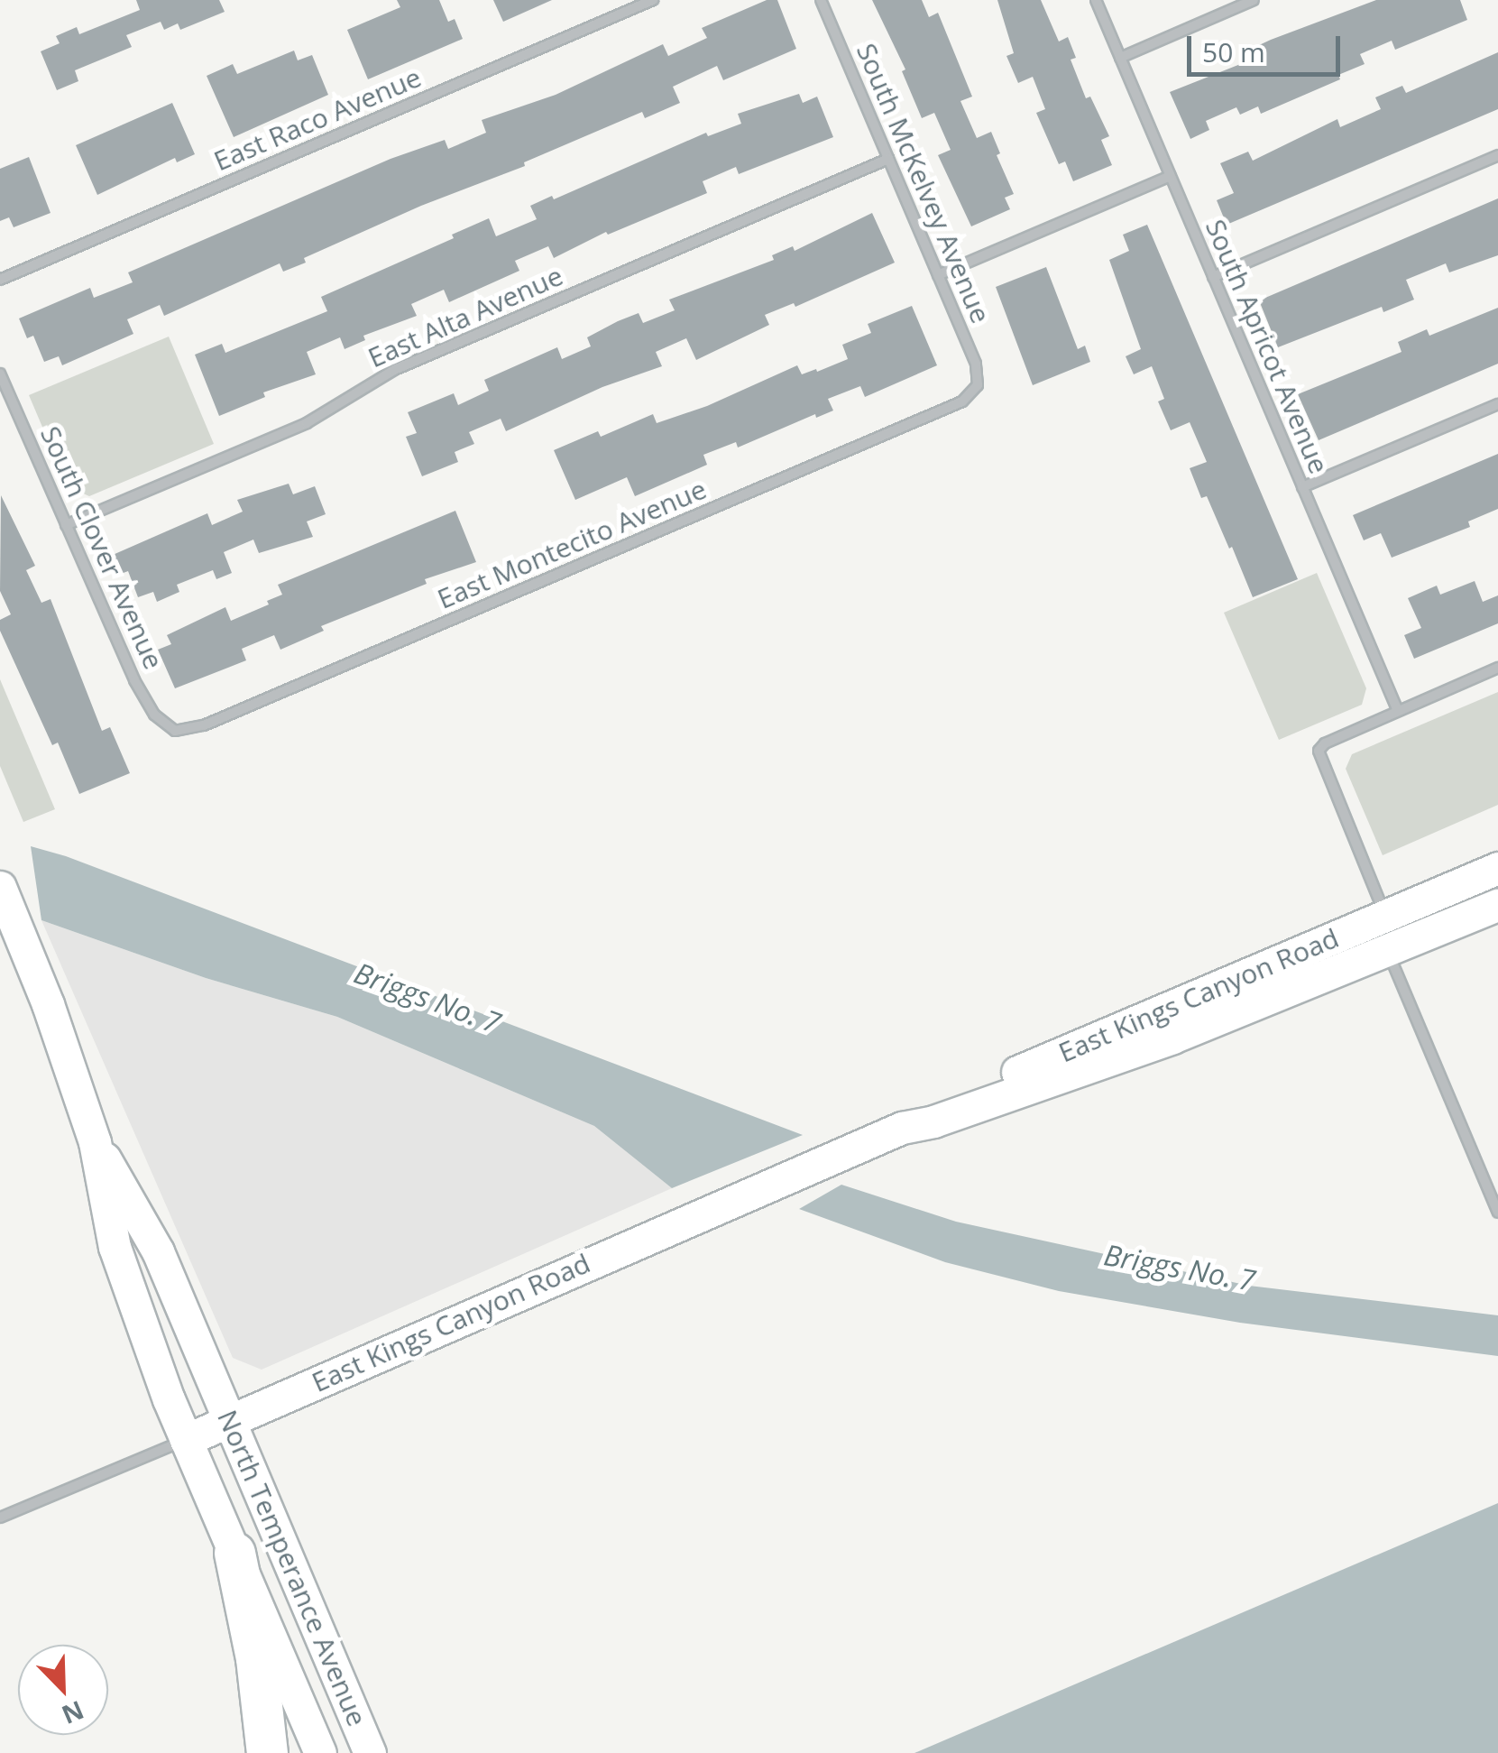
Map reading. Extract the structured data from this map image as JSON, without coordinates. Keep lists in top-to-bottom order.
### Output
{
  "streets": {
    "main road": ["East Kings Canyon Road", "North Temperance Avenue"],
    "street": [
      "East Raco Avenue",
      "South McKelvey Avenue",
      "East Alta Avenue",
      "South Apricot Avenue",
      "East Montecito Avenue",
      "South Clover Avenue"
    ]
  },
  "crossings": [
    ["South McKelvey Avenue", "East Alta Avenue"],
    ["South McKelvey Avenue", "East Montecito Avenue"],
    ["East Alta Avenue", "South Clover Avenue"],
    ["East Montecito Avenue", "South Clover Avenue"],
    ["East Kings Canyon Road", "North Temperance Avenue"]
  ],
  "water": ["Briggs No. 7"],
  "scale_bar": "50 m",
  "north": "bottom right"
}
